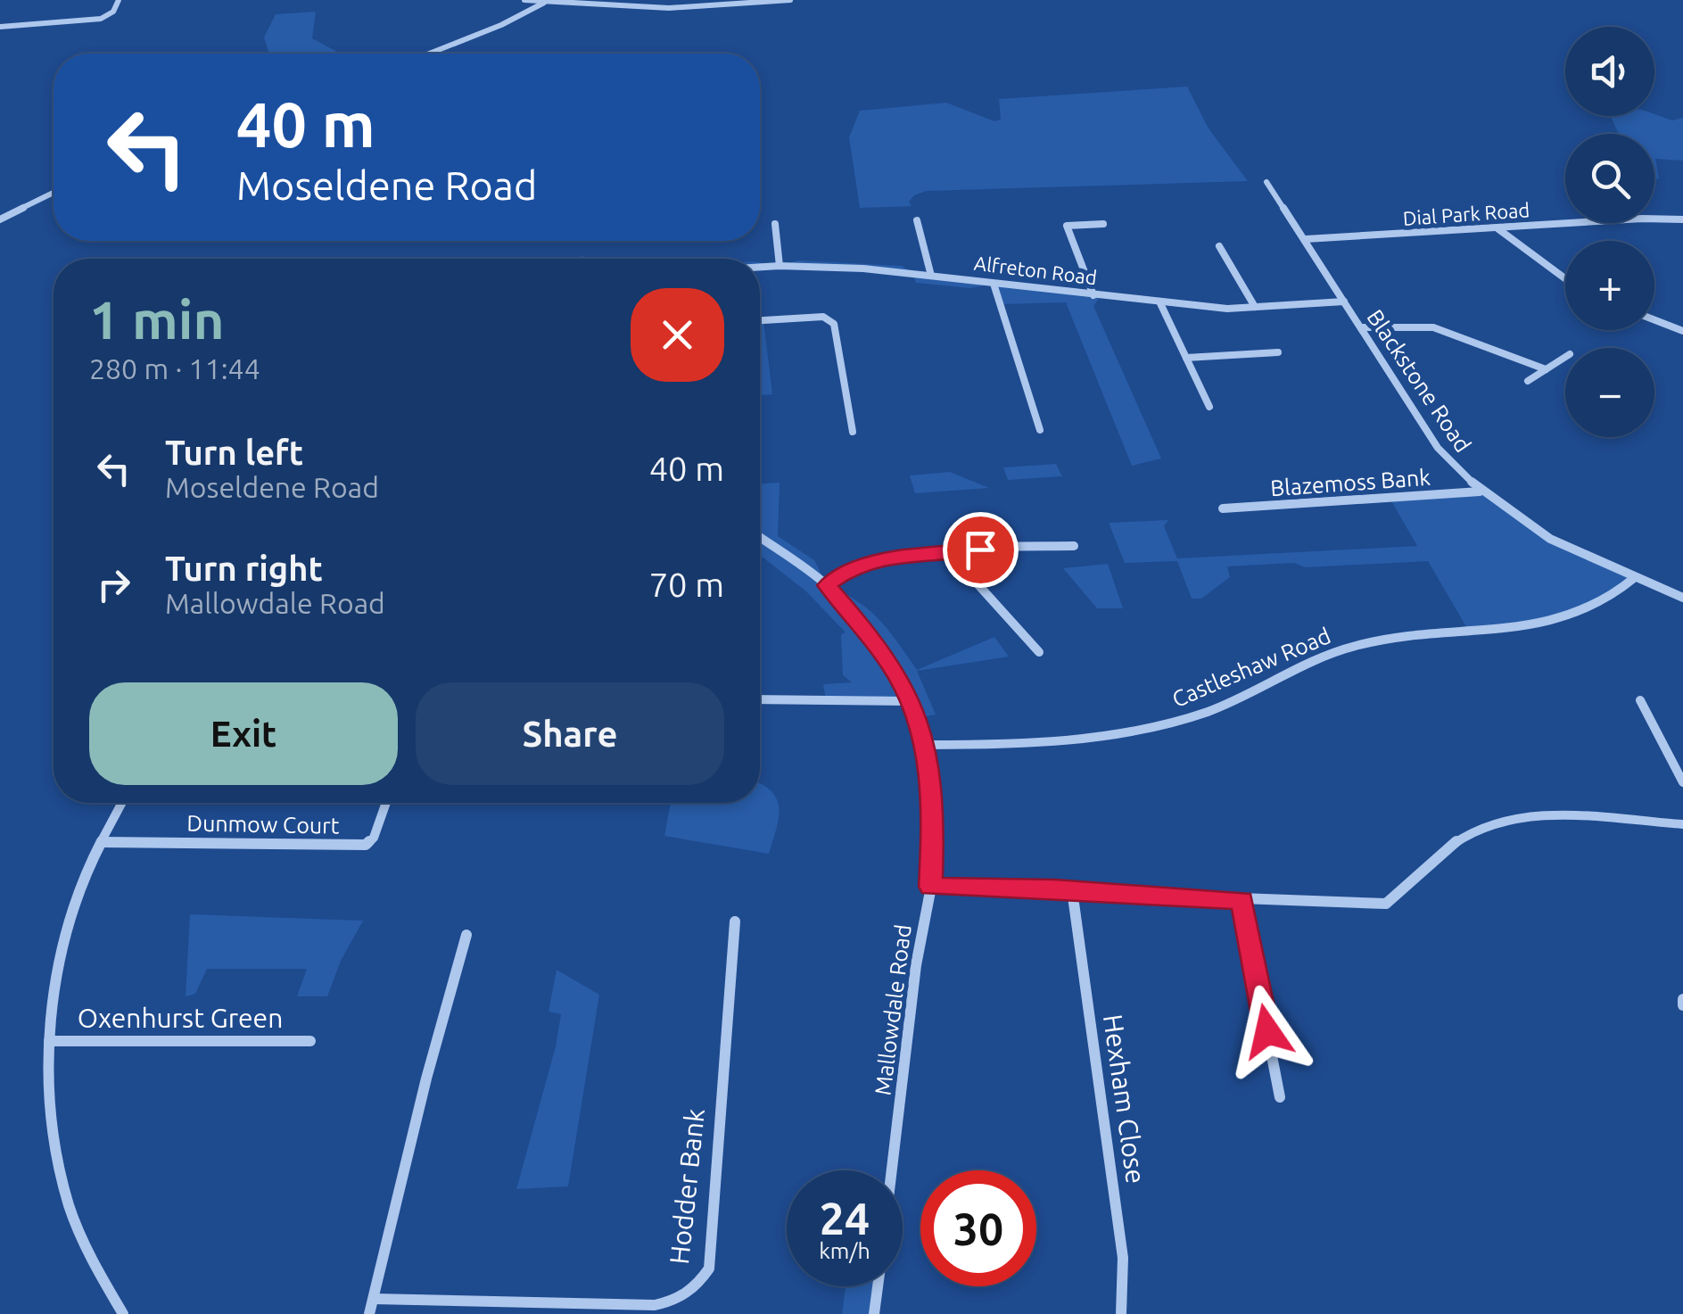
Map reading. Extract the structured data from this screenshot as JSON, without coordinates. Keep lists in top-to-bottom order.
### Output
{
  "streets": {
    "street": [
      "Dial Park Road",
      "Alfreton Road",
      "Blackstone Road",
      "Blazemoss Bank",
      "Castleshaw Road",
      "Dunmow Court",
      "Mallowdale Road",
      "Oxenhurst Green",
      "Hexham Close",
      "Hodder Bank"
    ]
  },
  "crossings": [
    ["Dial Park Road", "Blackstone Road"],
    ["Alfreton Road", "Blackstone Road"],
    ["Blackstone Road", "Blazemoss Bank"],
    ["Blackstone Road", "Castleshaw Road"],
    ["Castleshaw Road", "Mallowdale Road"]
  ],
  "page": {
    "map_buttons": ["+", "−"],
    "turn": ["40 m", "Moseldene Road"],
    "heading": ["1 min", "280 m · 11:44"],
    "list": [
      {
        "name": "Turn left",
        "note": "Moseldene Road",
        "value": "40 m"
      },
      {
        "name": "Turn right",
        "note": "Mallowdale Road",
        "value": "70 m"
      }
    ],
    "buttons": ["Exit", "Share"],
    "speed": "24 km/h",
    "limit": "30"
  }
}
